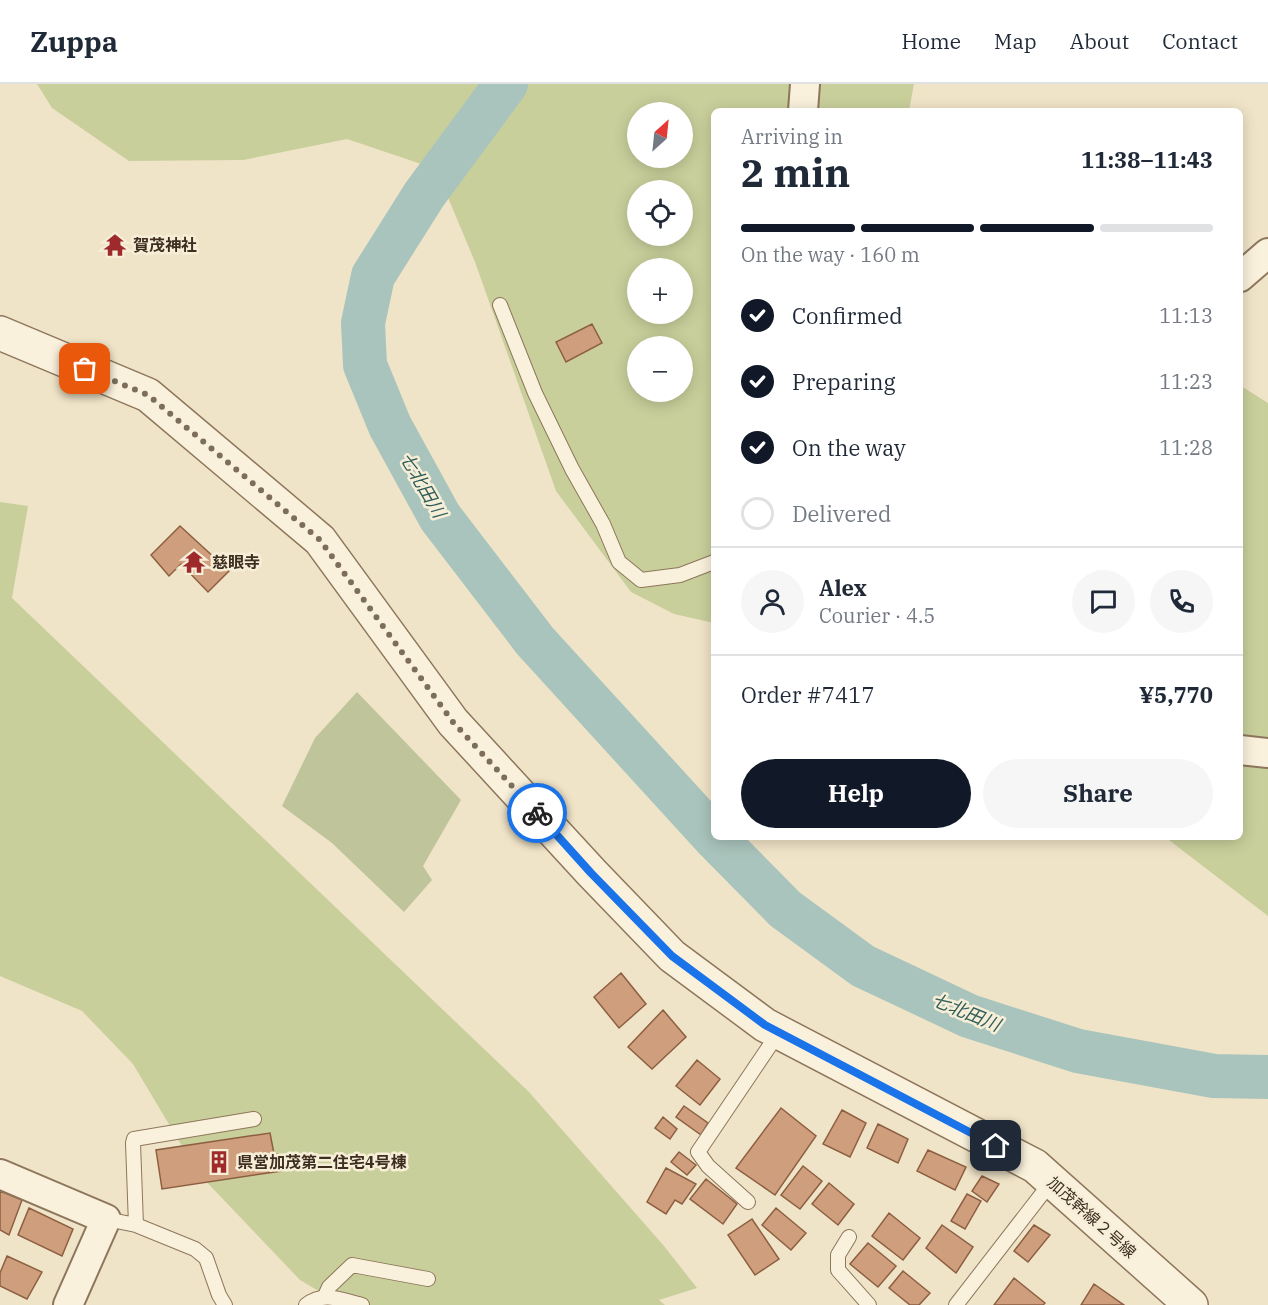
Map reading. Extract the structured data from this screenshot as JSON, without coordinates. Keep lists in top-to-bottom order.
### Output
{
  "streets": {
    "street": ["加茂幹線２号線"]
  },
  "water": ["七北田川"],
  "places": {
    "temple": ["賀茂神社", "慈眼寺"],
    "building": ["県営加茂第二住宅4号棟"]
  },
  "north": "top right",
  "page": {
    "header": "Zuppa",
    "nav": [
      "Home",
      "Map",
      "About",
      "Contact"
    ],
    "map_buttons": ["+", "−"],
    "heading": ["2 min", "Arriving in", "11:38–11:43"],
    "panel": [
      "Alex",
      "Courier · 4.5",
      "Order #7417",
      "¥5,770"
    ],
    "bar": "On the way · 160 m",
    "list": [
      ["Confirmed", "11:13"],
      ["Preparing", "11:23"],
      ["On the way", "11:28"],
      "Delivered"
    ],
    "buttons": ["Help", "Share"]
  }
}
